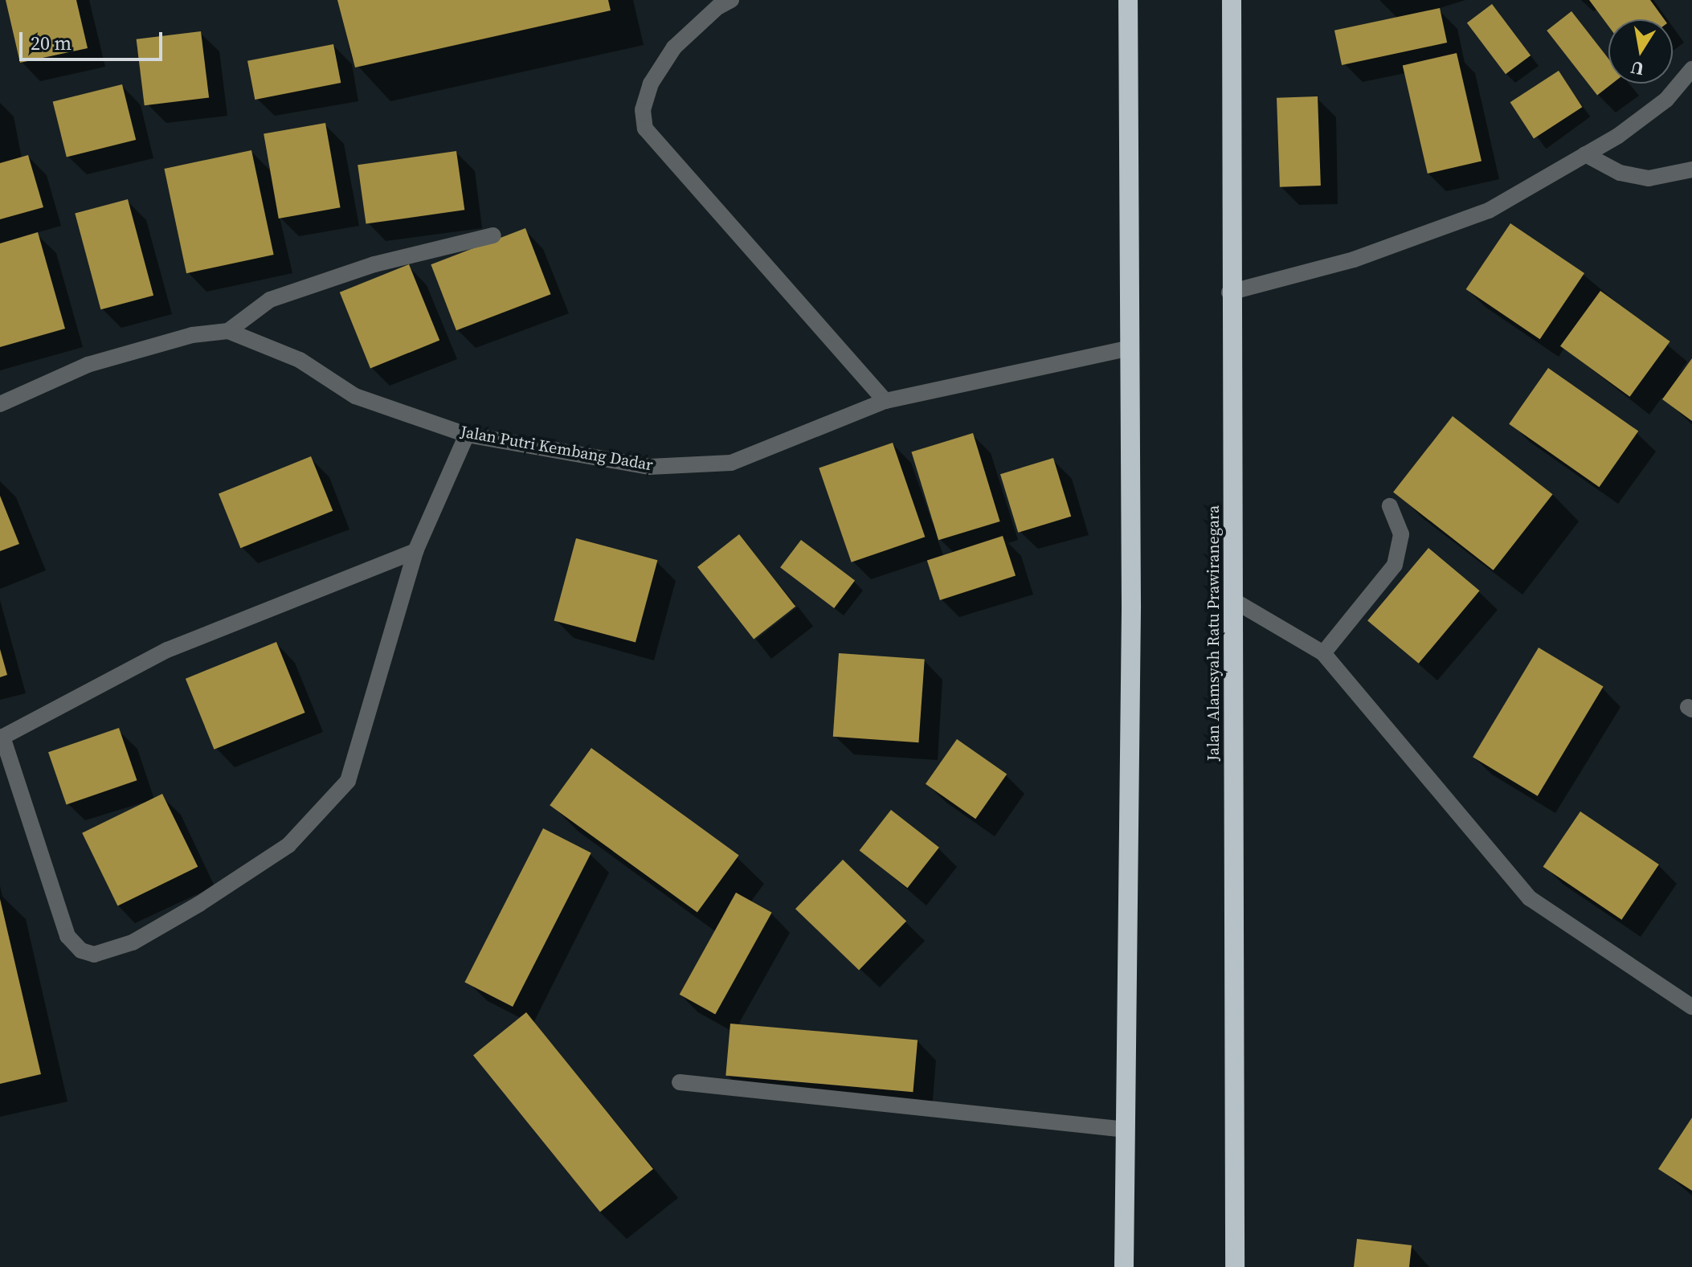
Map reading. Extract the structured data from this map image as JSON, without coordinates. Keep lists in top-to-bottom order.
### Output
{
  "streets": {
    "highway": ["Jalan Alamsyah Ratu Prawiranegara"],
    "street": ["Jalan Putri Kembang Dadar"]
  },
  "scale_bar": "20 m",
  "north": "bottom"
}
